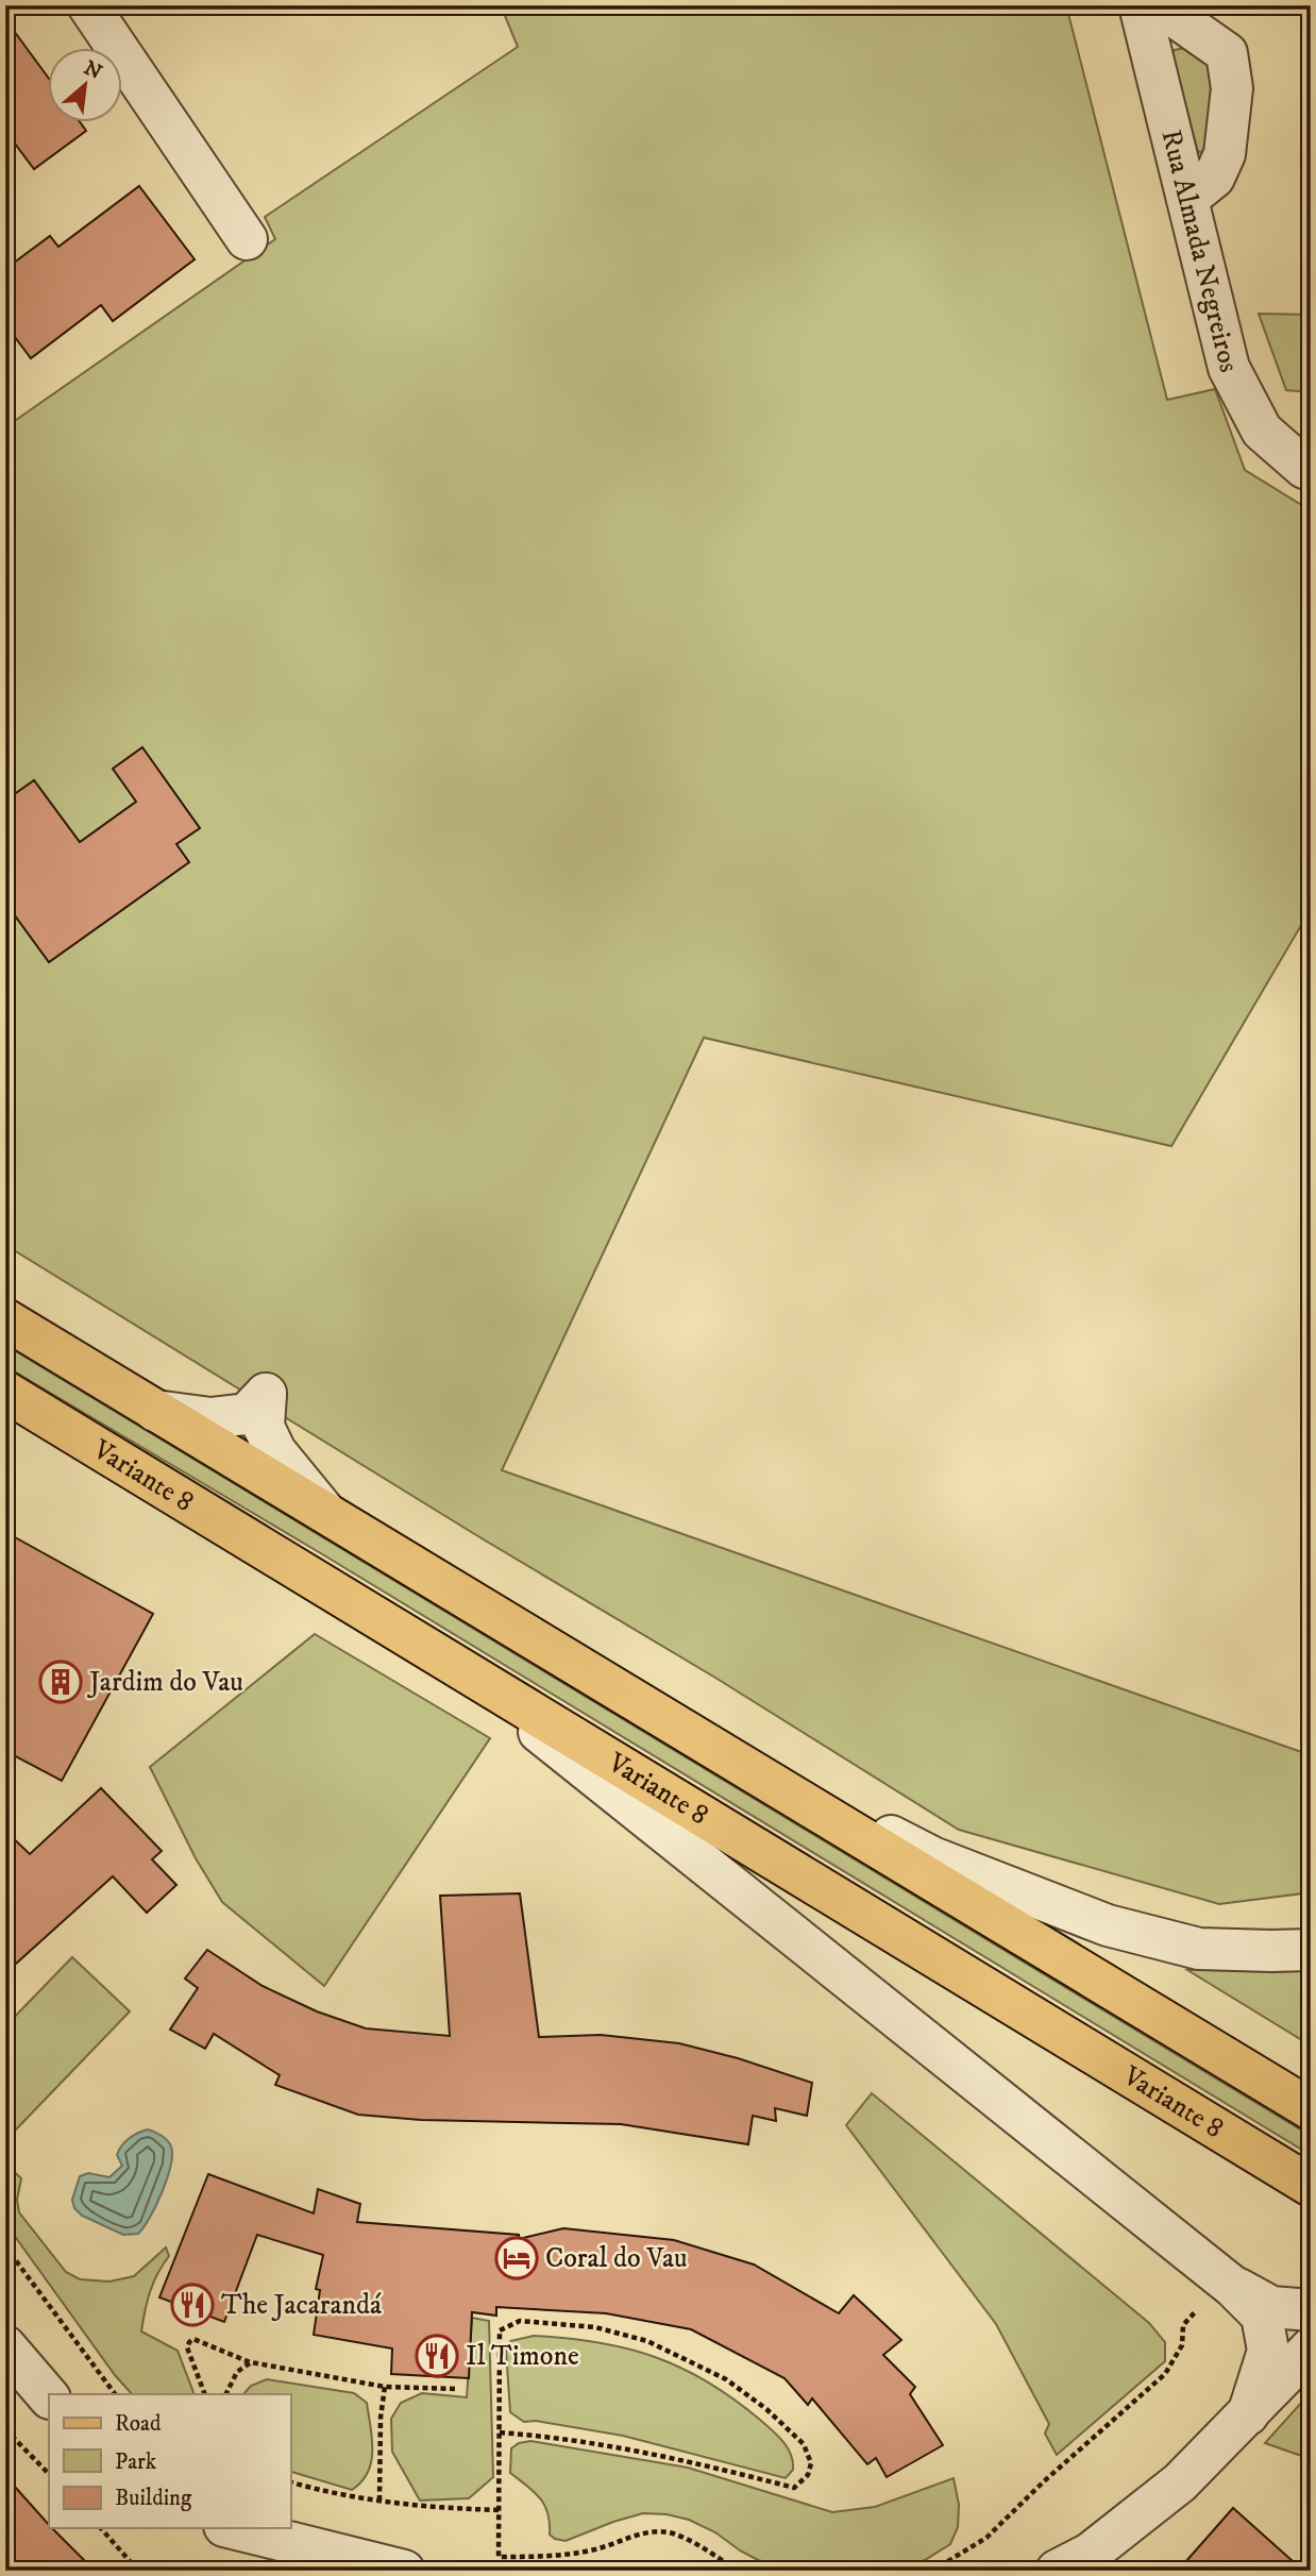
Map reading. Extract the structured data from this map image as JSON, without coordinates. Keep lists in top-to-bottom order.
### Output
{
  "streets": {
    "main road": ["Variante 8"],
    "street": ["Rua Almada Negreiros"]
  },
  "places": {
    "building": ["Jardim do Vau"],
    "hotel": ["Coral do Vau"],
    "restaurant": ["The Jacarandá", "Il Timone"]
  },
  "legend": ["Road", "Park", "Building"],
  "north": "top right"
}
